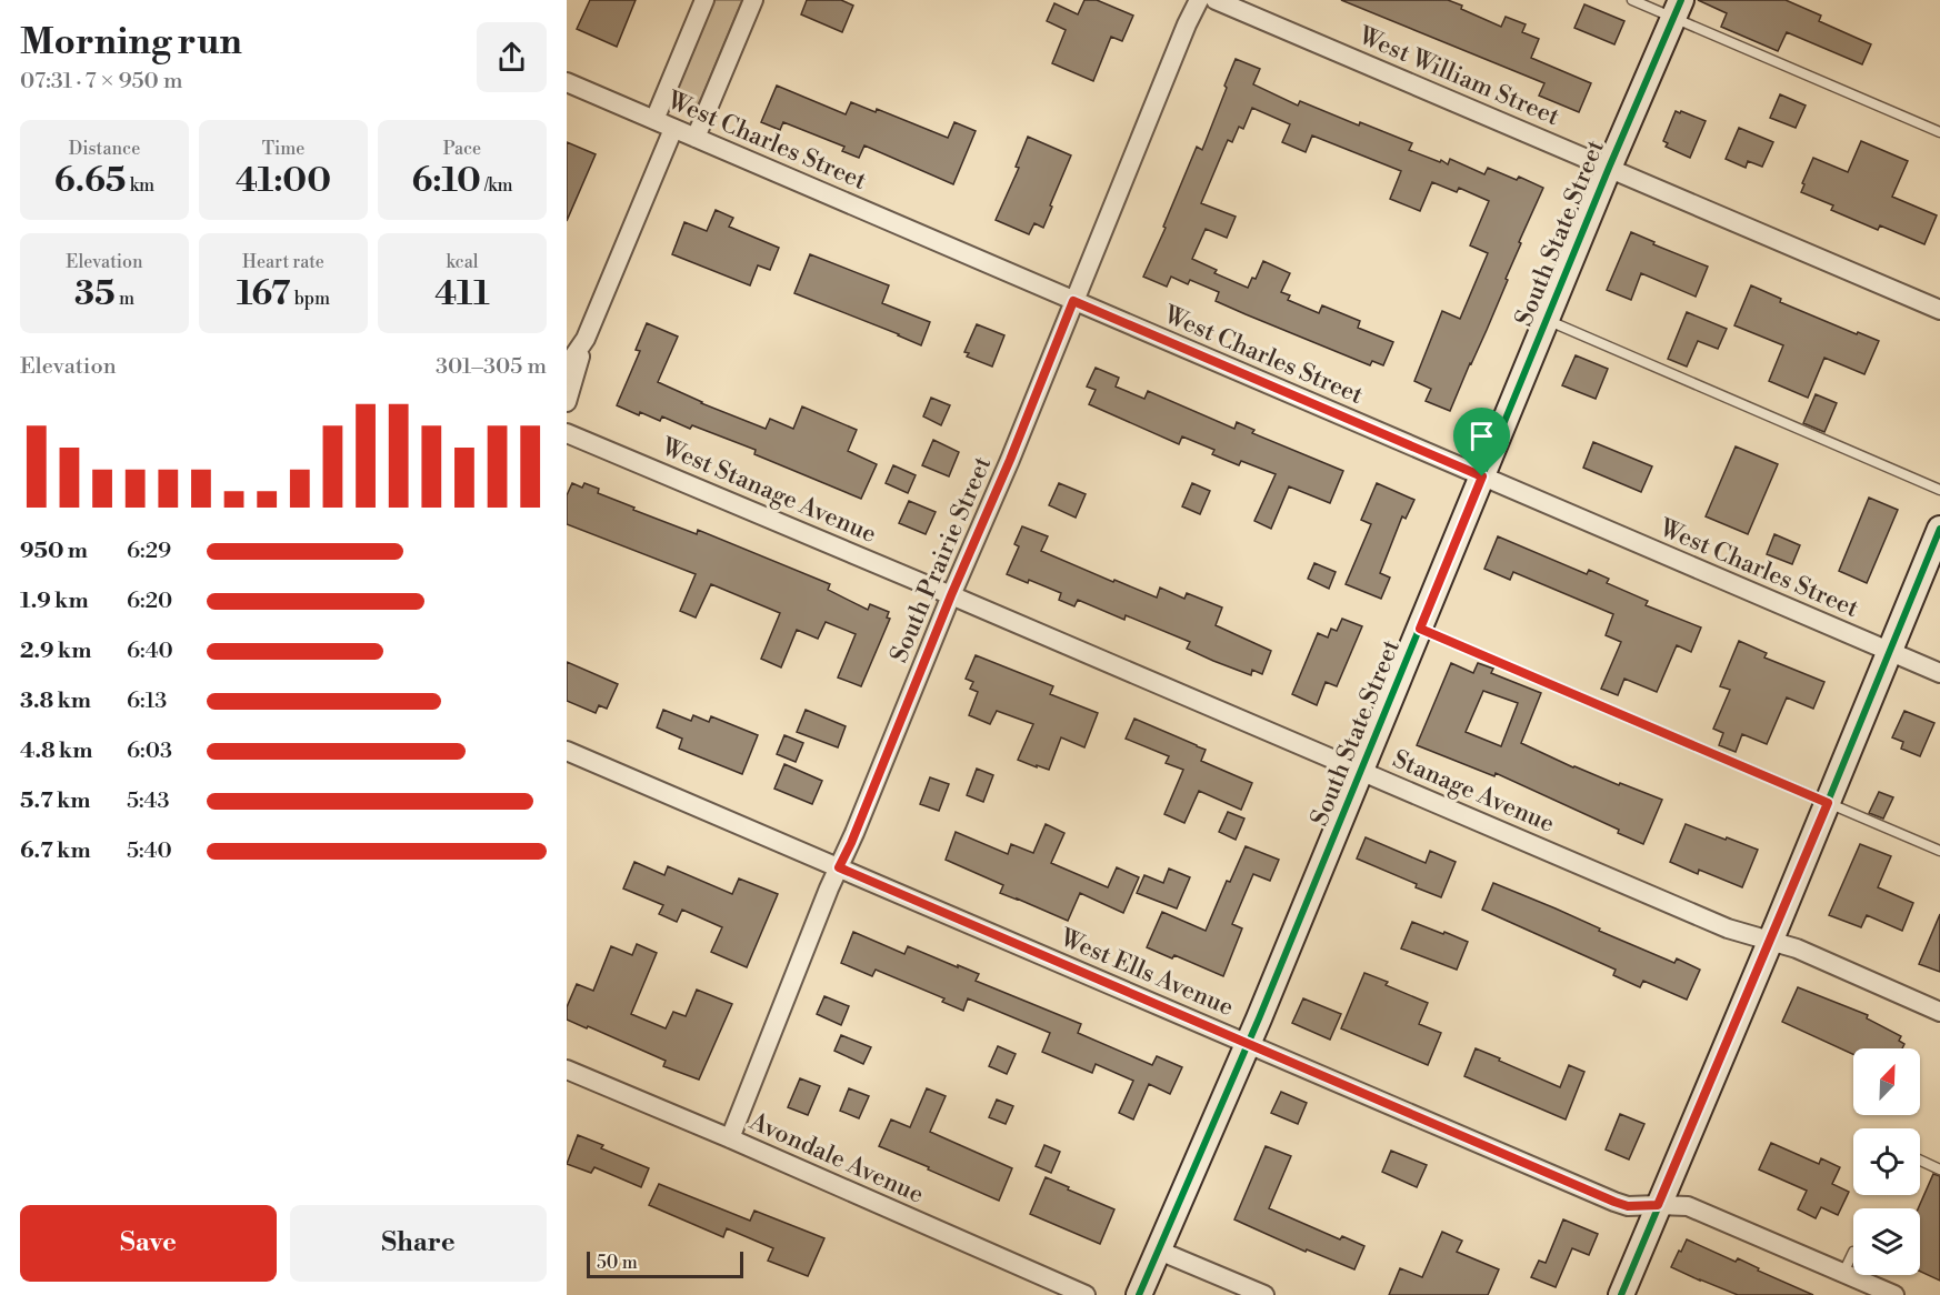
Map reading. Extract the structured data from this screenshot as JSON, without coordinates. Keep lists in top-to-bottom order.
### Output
{
  "streets": {
    "main road": ["South State Street"],
    "street": [
      "West William Street",
      "West Charles Street",
      "West Stanage Avenue",
      "South Prairie Street",
      "Stanage Avenue",
      "West Ells Avenue",
      "Avondale Avenue"
    ]
  },
  "crossings": [
    ["West William Street", "South State Street"],
    ["West Charles Street", "South State Street"],
    ["West Charles Street", "South Prairie Street"],
    ["South State Street", "Stanage Avenue"],
    ["South State Street", "West Ells Avenue"],
    ["West Stanage Avenue", "South Prairie Street"],
    ["West Stanage Avenue", "Stanage Avenue"],
    ["South Prairie Street", "Stanage Avenue"],
    ["South Prairie Street", "West Ells Avenue"],
    ["South Prairie Street", "Avondale Avenue"]
  ],
  "scale_bar": "50 m",
  "north": "top right",
  "page": {
    "heading": ["Morning run", "07:31 · 7 × 950 m"],
    "stats": [
      ["Distance", "6.65 km"],
      ["Time", "41:00"],
      ["Pace", "6:10 /km"],
      ["Elevation", "35 m"],
      ["Heart rate", "167 bpm"],
      ["kcal", "411"]
    ],
    "chart": ["Elevation", "301–305 m"],
    "list": [
      {
        "name": "950 m",
        "note": "6:29"
      },
      {
        "name": "1.9 km",
        "note": "6:20"
      },
      {
        "name": "2.9 km",
        "note": "6:40"
      },
      {
        "name": "3.8 km",
        "note": "6:13"
      },
      {
        "name": "4.8 km",
        "note": "6:03"
      },
      {
        "name": "5.7 km",
        "note": "5:43"
      },
      {
        "name": "6.7 km",
        "note": "5:40"
      }
    ],
    "buttons": ["Save", "Share"],
    "scale": "50 m"
  }
}
